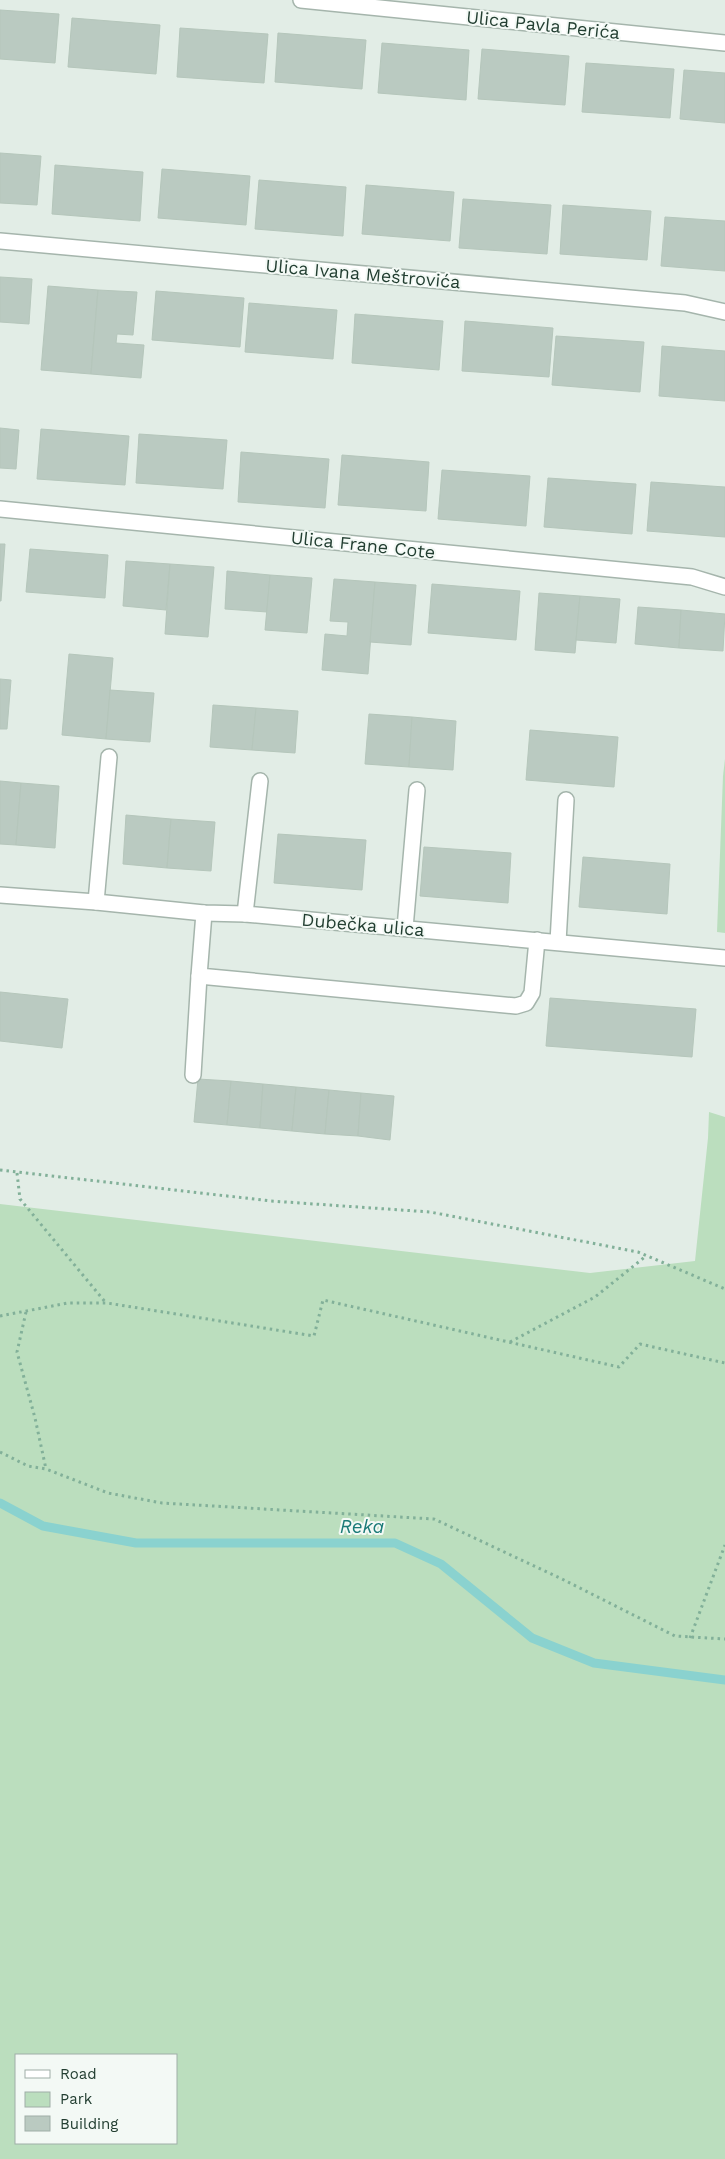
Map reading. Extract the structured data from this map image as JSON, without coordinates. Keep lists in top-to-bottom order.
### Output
{
  "streets": {
    "street": [
      "Ulica Pavla Perića",
      "Ulica Ivana Meštrovića",
      "Ulica Frane Cote",
      "Dubečka ulica"
    ]
  },
  "water": ["Reka"],
  "legend": ["Road", "Park", "Building"]
}
